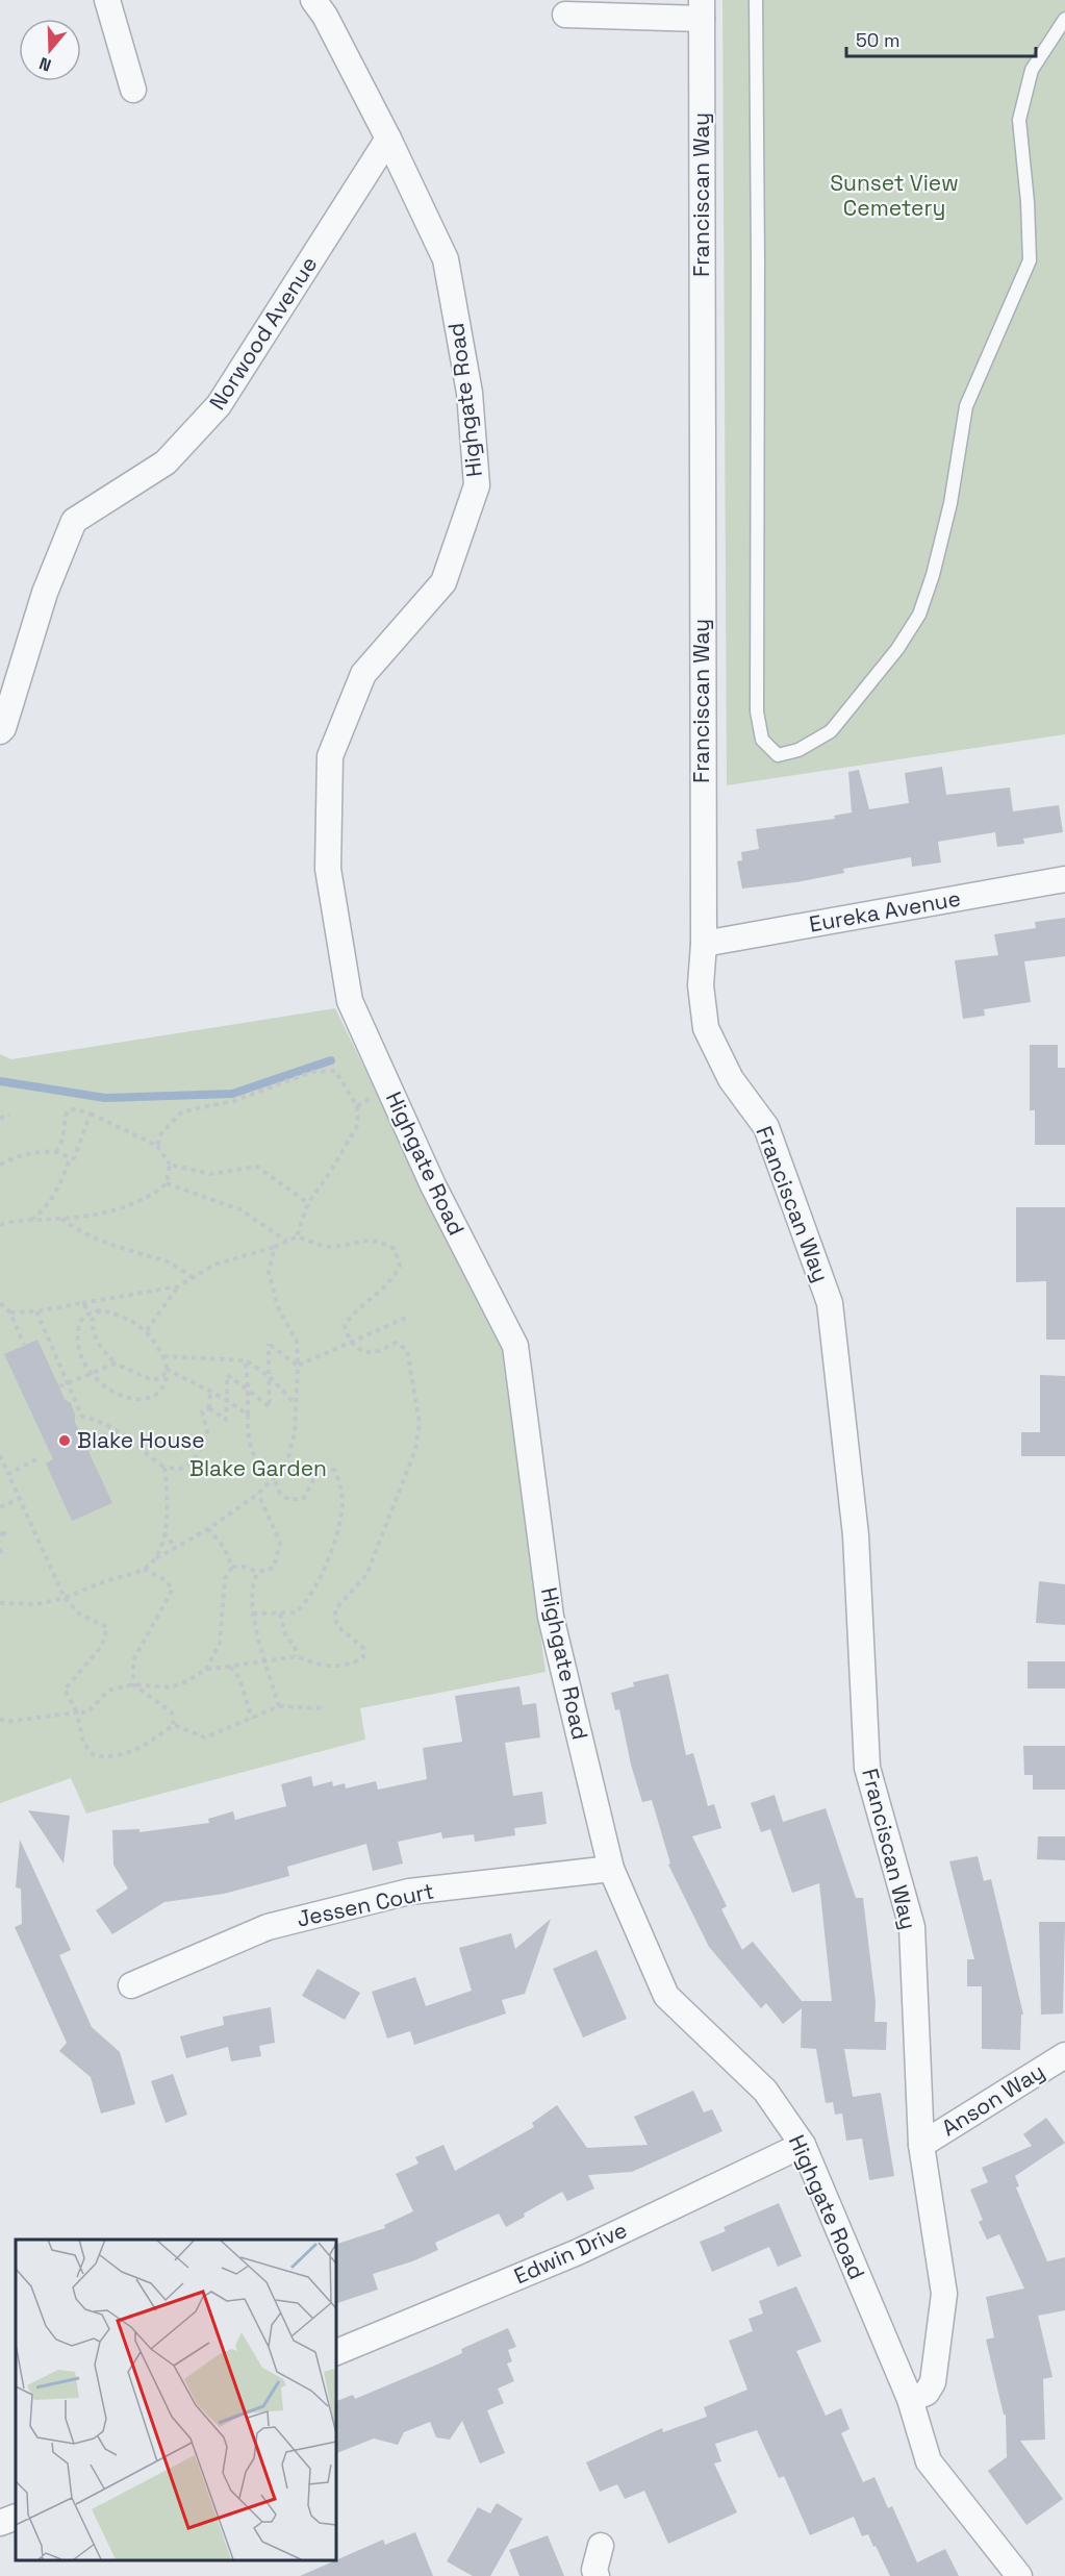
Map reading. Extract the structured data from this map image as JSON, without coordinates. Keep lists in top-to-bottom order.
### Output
{
  "streets": {
    "street": [
      "Franciscan Way",
      "Norwood Avenue",
      "Highgate Road",
      "Eureka Avenue",
      "Jessen Court",
      "Anson Way",
      "Edwin Drive"
    ]
  },
  "crossings": [
    ["Franciscan Way", "Highgate Road"],
    ["Franciscan Way", "Eureka Avenue"],
    ["Franciscan Way", "Anson Way"],
    ["Norwood Avenue", "Highgate Road"],
    ["Highgate Road", "Jessen Court"],
    ["Highgate Road", "Edwin Drive"]
  ],
  "parks": ["Sunset View Cemetery", "Blake Garden"],
  "places": ["Blake House"],
  "scale_bar": "50 m",
  "north": "bottom"
}
